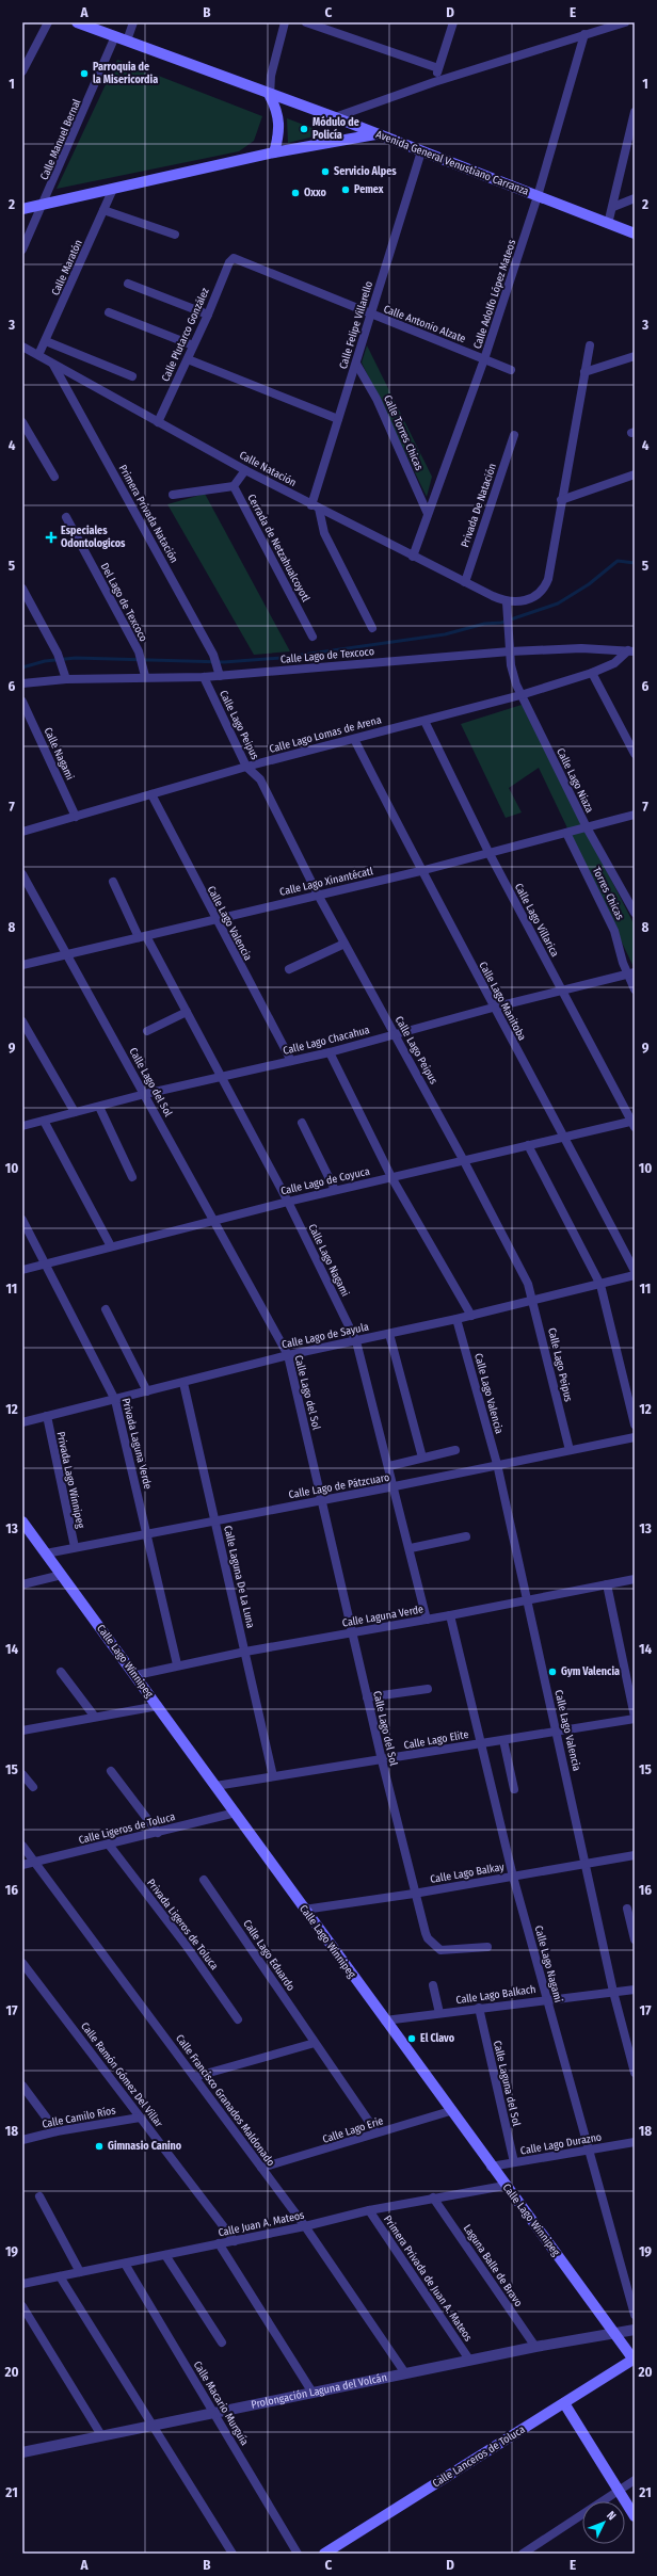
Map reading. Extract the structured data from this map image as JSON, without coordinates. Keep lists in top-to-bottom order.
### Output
{
  "streets": {
    "main road": ["Avenida General Venustiano Carranza", "Calle Lago Winnipeg", "Calle Lanceros de Toluca"],
    "street": [
      "Calle Manuel Bernal",
      "Calle Maratón",
      "Calle Adolfo López Mateos",
      "Calle Antonio Alzate",
      "Calle Felipe Villarello",
      "Calle Plutarco González",
      "Calle Torres Chicas",
      "Calle Natación",
      "Privada De Natación",
      "Primera Privada Natación",
      "Cerrada de Netzahualcoyotl",
      "Del Lago de Texcoco",
      "Calle Lago de Texcoco",
      "Calle Lago Peipus",
      "Calle Lago Lomas de Arena",
      "Calle Nagami",
      "Calle Lago Niaza",
      "Calle Lago Xinantécatl",
      "Torres Chicas",
      "Calle Lago Villarica",
      "Calle Lago Valencia",
      "Calle Lago Manitoba",
      "Calle Lago Chacahua",
      "Calle Lago del Sol",
      "Calle Lago de Coyuca",
      "Calle Lago Nagami",
      "Calle Lago de Sayula",
      "Privada Laguna Verde",
      "Privada Lago Winnipeg",
      "Calle Lago de Pátzcuaro",
      "Calle Laguna De La Luna",
      "Calle Laguna Verde",
      "Calle Lago Elite",
      "Calle Ligeros de Toluca",
      "Calle Lago Balkay",
      "Privada Ligeros de Toluca",
      "Calle Lago Eduardo",
      "Calle Lago Balkach",
      "Calle Ramón Gómez Del Villar",
      "Calle Laguna del Sol",
      "Calle Francisco Granados Maldonado",
      "Calle Camilo Ríos",
      "Calle Lago Erie",
      "Calle Lago Durazno",
      "Calle Juan A. Mateos",
      "Laguna Balle de Bravo",
      "Primera Privada de Juan A. Mateos",
      "Prolongación Laguna del Volcán",
      "Calle Macario Murguía"
    ]
  },
  "crossings": [
    ["Calle Manuel Bernal", "Avenida General Venustiano Carranza"],
    ["Avenida General Venustiano Carranza", "Calle Adolfo López Mateos"],
    ["Avenida General Venustiano Carranza", "Calle Felipe Villarello"],
    ["Calle Maratón", "Calle Natación"],
    ["Calle Adolfo López Mateos", "Calle Antonio Alzate"],
    ["Calle Adolfo López Mateos", "Calle Torres Chicas"],
    ["Calle Adolfo López Mateos", "Calle Natación"],
    ["Calle Antonio Alzate", "Calle Felipe Villarello"],
    ["Calle Antonio Alzate", "Calle Plutarco González"],
    ["Calle Felipe Villarello", "Calle Torres Chicas"],
    ["Calle Felipe Villarello", "Calle Natación"],
    ["Calle Plutarco González", "Calle Natación"],
    ["Calle Natación", "Privada De Natación"],
    ["Calle Natación", "Primera Privada Natación"],
    ["Calle Natación", "Calle Lago Niaza"],
    ["Primera Privada Natación", "Calle Lago de Texcoco"],
    ["Del Lago de Texcoco", "Calle Lago de Texcoco"],
    ["Calle Lago de Texcoco", "Calle Lago Peipus"],
    ["Calle Lago de Texcoco", "Calle Lago Lomas de Arena"],
    ["Calle Lago de Texcoco", "Calle Lago Niaza"],
    ["Calle Lago Peipus", "Calle Lago Lomas de Arena"],
    ["Calle Lago Peipus", "Calle Lago Xinantécatl"],
    ["Calle Lago Peipus", "Calle Lago Chacahua"],
    ["Calle Lago Peipus", "Calle Lago de Coyuca"],
    ["Calle Lago Peipus", "Calle Lago de Sayula"],
    ["Calle Lago Peipus", "Calle Lago de Pátzcuaro"],
    ["Calle Lago Lomas de Arena", "Calle Nagami"],
    ["Calle Lago Lomas de Arena", "Calle Lago Niaza"],
    ["Calle Lago Lomas de Arena", "Calle Lago Villarica"],
    ["Calle Lago Lomas de Arena", "Calle Lago Valencia"],
    ["Calle Lago Lomas de Arena", "Calle Lago Manitoba"],
    ["Calle Lago Niaza", "Calle Lago Xinantécatl"],
    ["Calle Lago Xinantécatl", "Torres Chicas"],
    ["Calle Lago Xinantécatl", "Calle Lago Villarica"],
    ["Calle Lago Xinantécatl", "Calle Lago Valencia"],
    ["Calle Lago Xinantécatl", "Calle Lago Manitoba"],
    ["Calle Lago Xinantécatl", "Calle Lago del Sol"],
    ["Calle Lago Xinantécatl", "Calle Lago Nagami"],
    ["Torres Chicas", "Calle Lago Chacahua"],
    ["Calle Lago Villarica", "Calle Lago Chacahua"],
    ["Calle Lago Villarica", "Calle Lago de Coyuca"],
    ["Calle Lago Valencia", "Calle Lago Chacahua"],
    ["Calle Lago Valencia", "Calle Lago de Sayula"],
    ["Calle Lago Valencia", "Calle Lago de Pátzcuaro"],
    ["Calle Lago Valencia", "Calle Laguna Verde"],
    ["Calle Lago Valencia", "Calle Lago Elite"],
    ["Calle Lago Valencia", "Calle Lago Balkay"],
    ["Calle Lago Valencia", "Calle Lago Balkach"],
    ["Calle Lago Manitoba", "Calle Lago Chacahua"],
    ["Calle Lago Manitoba", "Calle Lago de Coyuca"],
    ["Calle Lago Chacahua", "Calle Lago del Sol"],
    ["Calle Lago Chacahua", "Calle Lago Nagami"],
    ["Calle Lago del Sol", "Calle Lago de Coyuca"],
    ["Calle Lago del Sol", "Calle Lago de Sayula"],
    ["Calle Lago del Sol", "Calle Lago de Pátzcuaro"],
    ["Calle Lago del Sol", "Calle Laguna Verde"],
    ["Calle Lago del Sol", "Calle Lago Elite"],
    ["Calle Lago del Sol", "Calle Lago Balkay"],
    ["Calle Lago de Coyuca", "Calle Lago Nagami"],
    ["Calle Lago de Coyuca", "Privada Laguna Verde"],
    ["Calle Lago Nagami", "Calle Lago de Sayula"],
    ["Calle Lago Nagami", "Calle Lago de Pátzcuaro"],
    ["Calle Lago Nagami", "Calle Laguna Verde"],
    ["Calle Lago Nagami", "Calle Lago Elite"],
    ["Calle Lago Nagami", "Calle Lago Balkay"],
    ["Calle Lago Nagami", "Calle Lago Balkach"],
    ["Calle Lago Nagami", "Calle Lago Durazno"],
    ["Calle Lago de Sayula", "Privada Laguna Verde"],
    ["Calle Lago de Sayula", "Privada Lago Winnipeg"],
    ["Calle Lago de Sayula", "Calle Laguna De La Luna"],
    ["Privada Laguna Verde", "Calle Lago de Pátzcuaro"],
    ["Privada Laguna Verde", "Calle Laguna Verde"],
    ["Privada Lago Winnipeg", "Calle Lago de Pátzcuaro"],
    ["Calle Lago de Pátzcuaro", "Calle Laguna De La Luna"],
    ["Calle Lago de Pátzcuaro", "Calle Lago Winnipeg"],
    ["Calle Laguna De La Luna", "Calle Laguna Verde"],
    ["Calle Laguna De La Luna", "Calle Lago Elite"],
    ["Calle Laguna Verde", "Calle Lago Winnipeg"],
    ["Calle Lago Winnipeg", "Calle Lago Elite"],
    ["Calle Lago Winnipeg", "Calle Ligeros de Toluca"],
    ["Calle Lago Winnipeg", "Calle Lago Balkay"],
    ["Calle Lago Winnipeg", "Calle Lago Balkach"],
    ["Calle Lago Winnipeg", "Calle Lago Erie"],
    ["Calle Lago Winnipeg", "Calle Lago Durazno"],
    ["Calle Lago Winnipeg", "Calle Juan A. Mateos"],
    ["Calle Lago Winnipeg", "Prolongación Laguna del Volcán"],
    ["Calle Lago Winnipeg", "Calle Lanceros de Toluca"],
    ["Calle Ligeros de Toluca", "Privada Ligeros de Toluca"],
    ["Calle Ligeros de Toluca", "Calle Francisco Granados Maldonado"],
    ["Calle Lago Eduardo", "Calle Lago Erie"],
    ["Calle Lago Balkach", "Calle Laguna del Sol"],
    ["Calle Ramón Gómez Del Villar", "Calle Camilo Ríos"],
    ["Calle Ramón Gómez Del Villar", "Calle Juan A. Mateos"],
    ["Calle Laguna del Sol", "Calle Lago Durazno"],
    ["Calle Francisco Granados Maldonado", "Calle Lago Erie"],
    ["Calle Francisco Granados Maldonado", "Calle Juan A. Mateos"],
    ["Calle Francisco Granados Maldonado", "Prolongación Laguna del Volcán"],
    ["Calle Juan A. Mateos", "Laguna Balle de Bravo"],
    ["Calle Juan A. Mateos", "Primera Privada de Juan A. Mateos"],
    ["Calle Juan A. Mateos", "Calle Macario Murguía"],
    ["Laguna Balle de Bravo", "Prolongación Laguna del Volcán"],
    ["Primera Privada de Juan A. Mateos", "Prolongación Laguna del Volcán"],
    ["Prolongación Laguna del Volcán", "Calle Macario Murguía"]
  ],
  "places": {
    "other": [
      "Parroquia de la Misericordia",
      "Módulo de Policía",
      "Servicio Alpes",
      "Pemex",
      "Oxxo",
      "Gym Valencia",
      "El Clavo",
      "Gimnasio Canino"
    ],
    "health": ["Especiales Odontologicos"]
  },
  "north": "top right",
  "grid": {
    "columns": [
      "A",
      "B",
      "C",
      "D",
      "E"
    ],
    "rows": [
      "1",
      "2",
      "3",
      "4",
      "5",
      "6",
      "7",
      "8",
      "9",
      "10",
      "11",
      "12",
      "13",
      "14",
      "15",
      "16",
      "17",
      "18",
      "19",
      "20",
      "21"
    ]
  }
}
